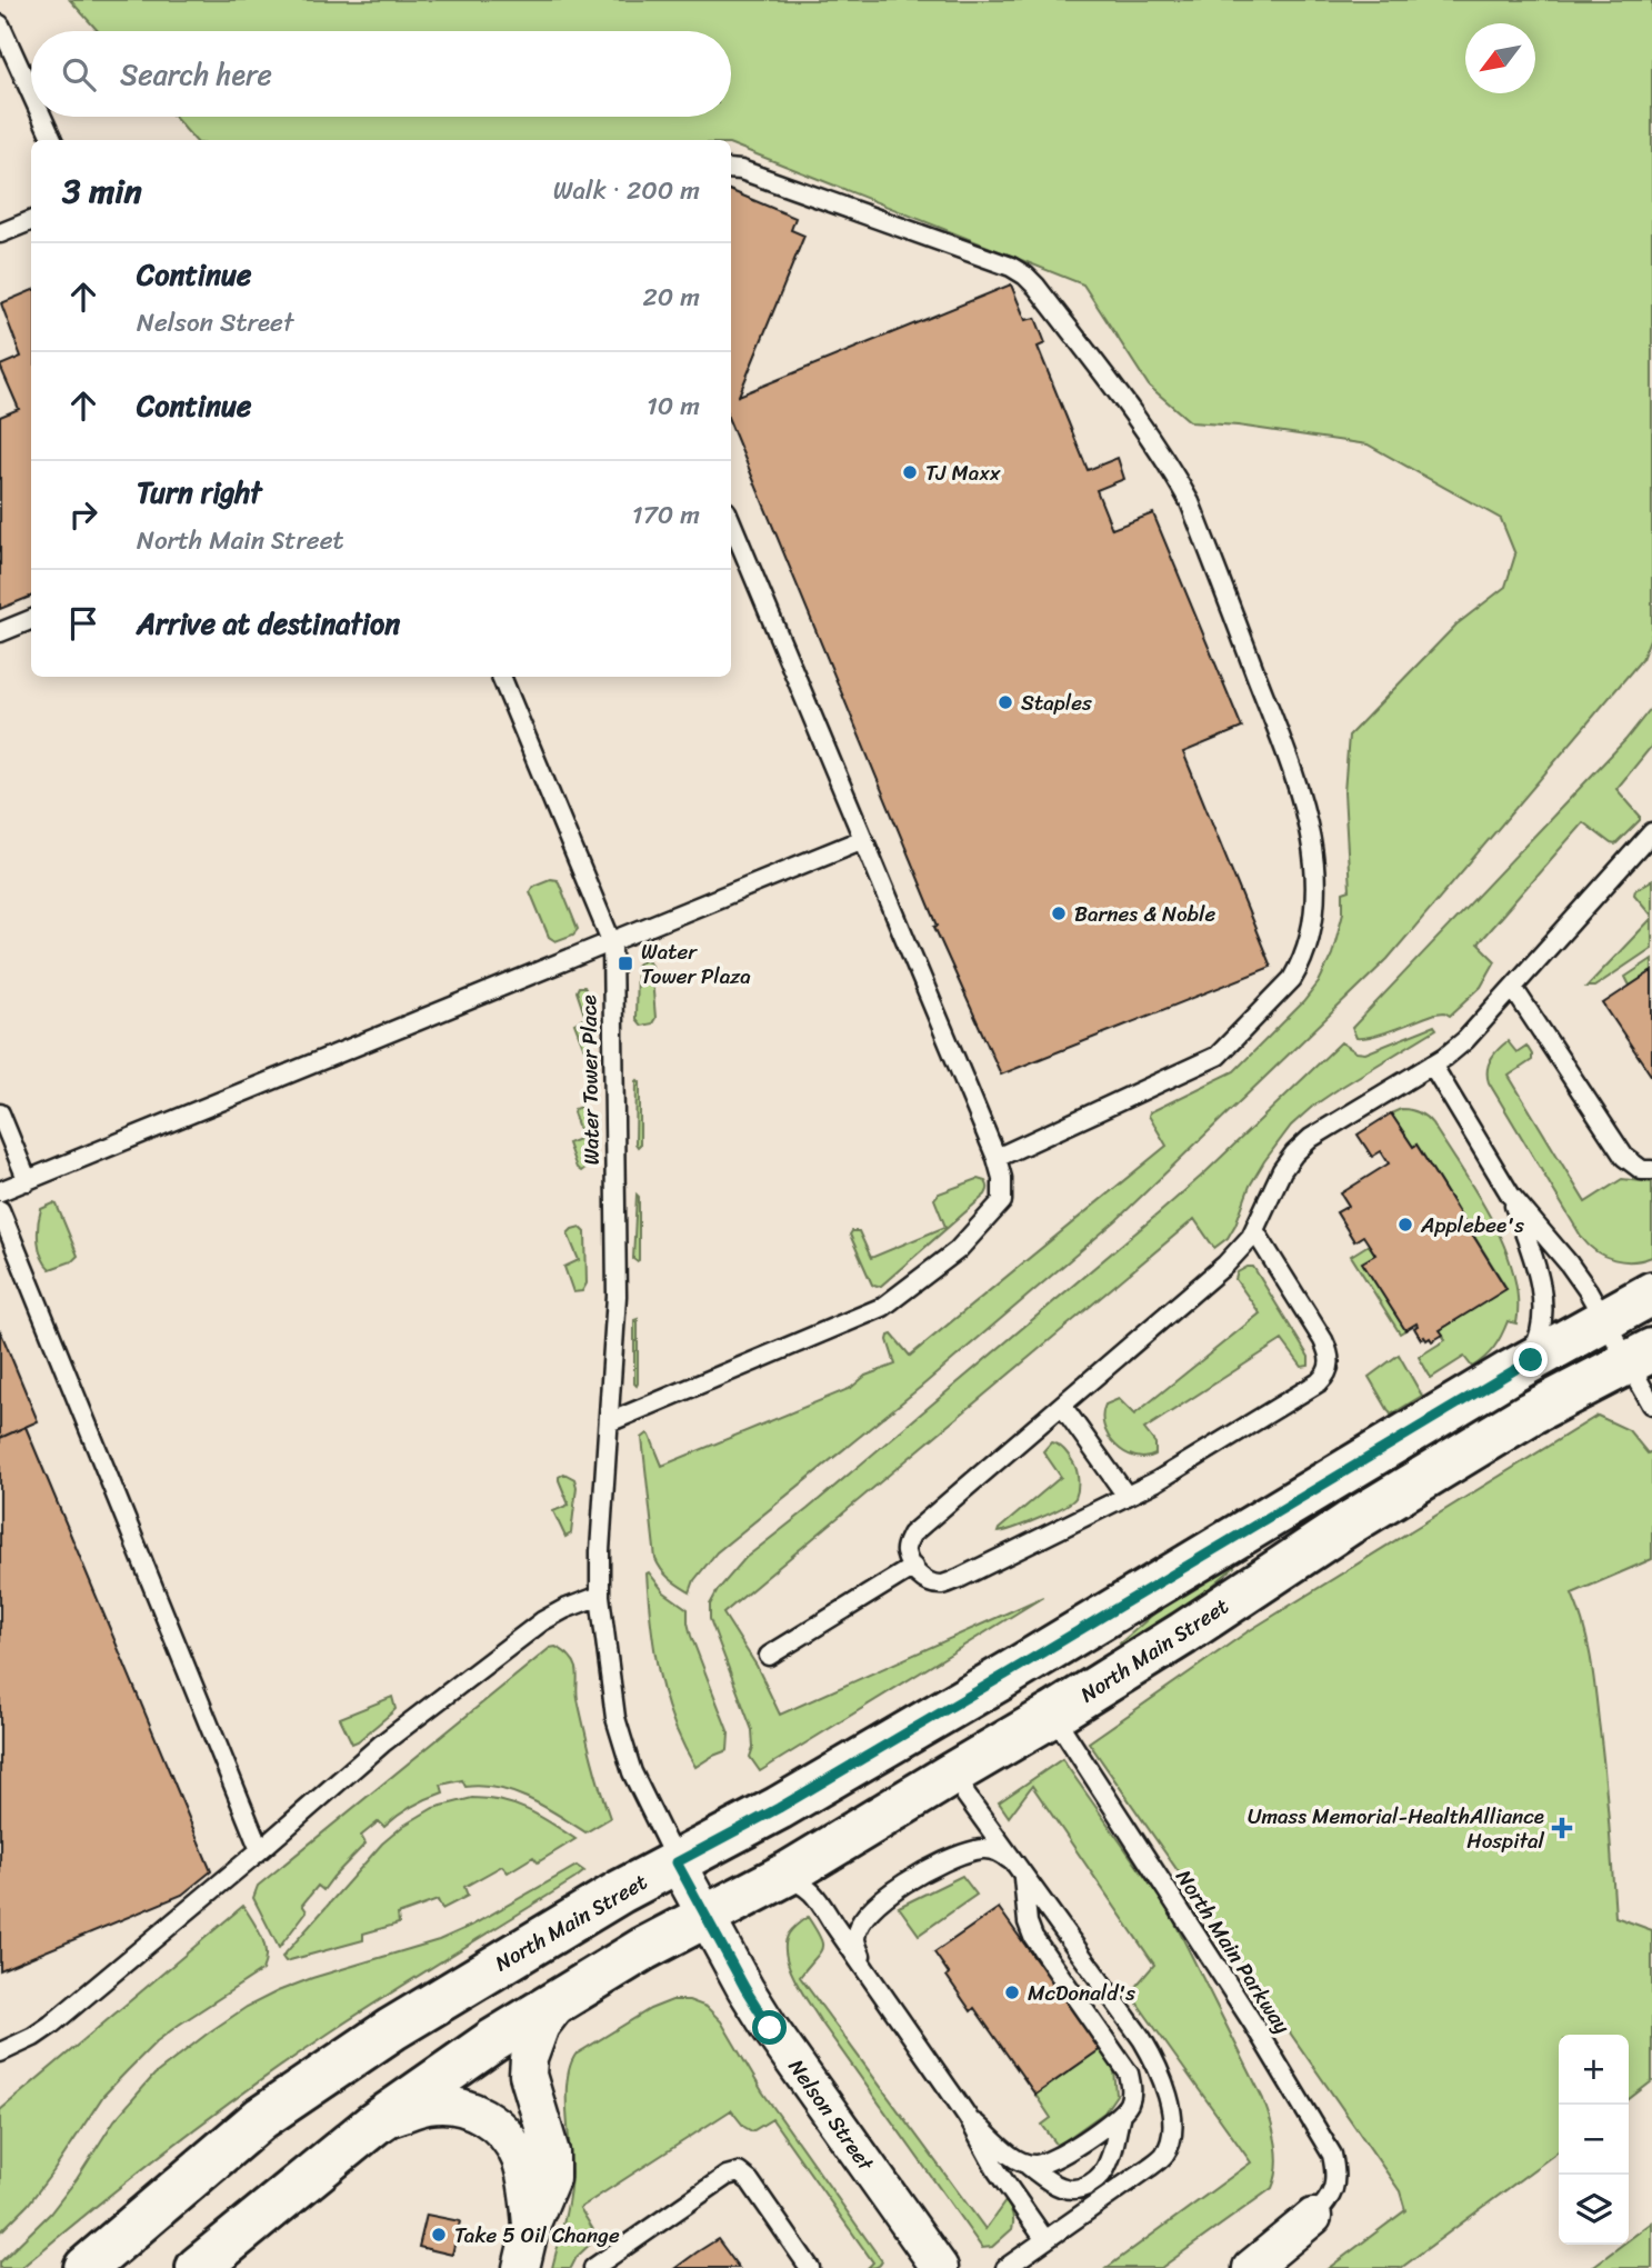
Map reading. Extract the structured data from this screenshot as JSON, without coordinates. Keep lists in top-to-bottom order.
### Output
{
  "streets": {
    "main road": ["North Main Street"],
    "street": ["Nelson Street"],
    "lane": ["Water Tower Place", "North Main Parkway"]
  },
  "crossings": [
    ["Water Tower Place", "North Main Street"],
    ["Water Tower Place", "Nelson Street"],
    ["North Main Street", "North Main Parkway"],
    ["North Main Street", "Nelson Street"]
  ],
  "places": {
    "other": [
      "TJ Maxx",
      "Staples",
      "Barnes & Noble",
      "Applebee's",
      "McDonald's",
      "Take 5 Oil Change"
    ],
    "transit": ["Water Tower Plaza"],
    "health": ["Umass Memorial-HealthAlliance Hospital"]
  },
  "north": "bottom left",
  "page": {
    "search": "Search here",
    "heading": ["3 min", "Walk · 200 m"],
    "list": [
      ["Continue", "Nelson Street", "20 m"],
      ["Continue", "10 m"],
      ["Turn right", "North Main Street", "170 m"],
      "Arrive at destination"
    ],
    "map_buttons": ["+", "−"]
  }
}
